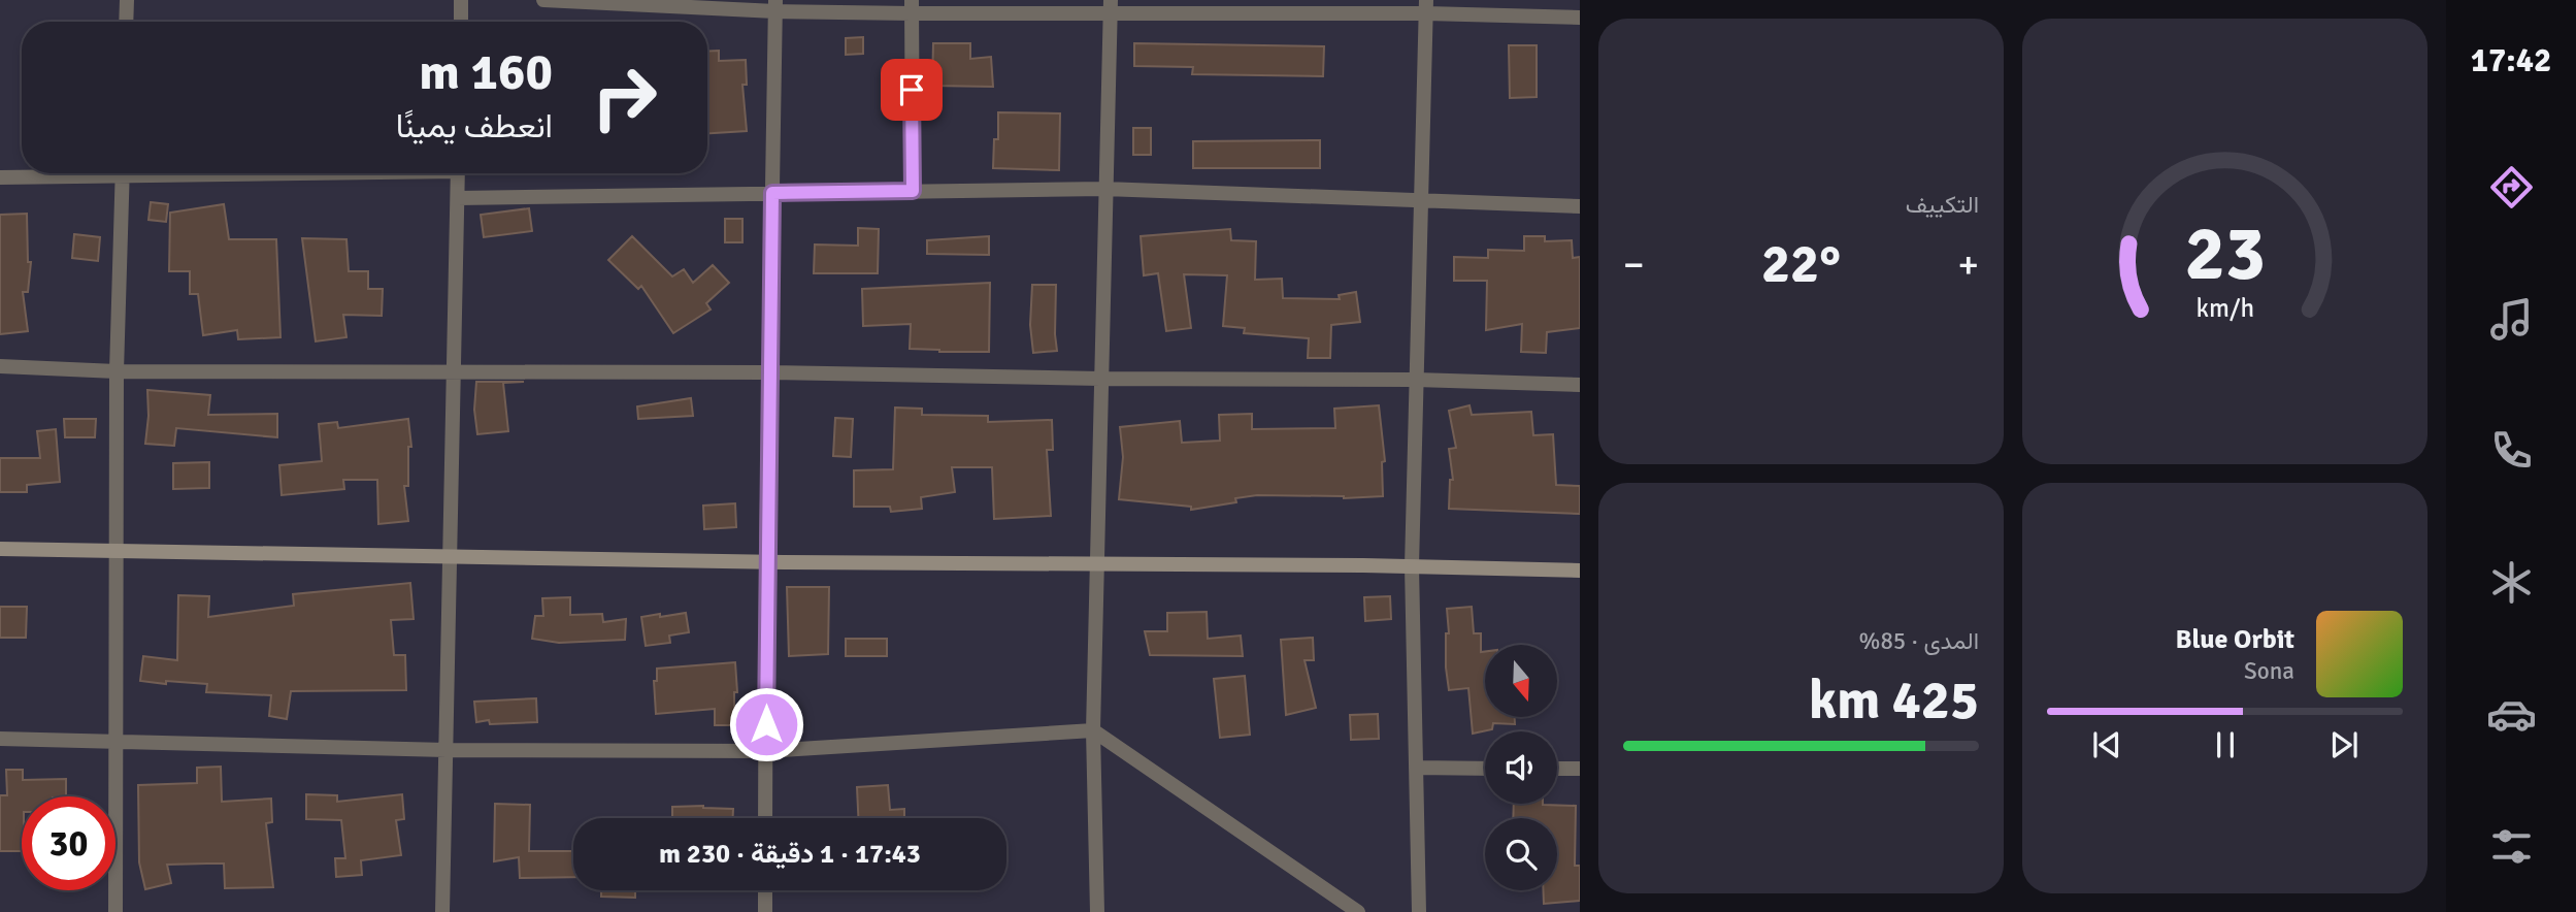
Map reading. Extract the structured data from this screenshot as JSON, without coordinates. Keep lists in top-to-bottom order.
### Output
{
  "north": "bottom",
  "page": {
    "tabs": "17:42",
    "tile": [
      "التكييف",
      ["المدى · 85%", "425 km"]
    ],
    "turn": ["160 m", "انعطف يمينًا"],
    "heat": ["−", "22°", "+"],
    "song": ["Blue Orbit", "Sona"],
    "limit": "30",
    "trip": "17:43 · 1 دقيقة · 230 m",
    "gauge": ["23", "km/h"]
  }
}
